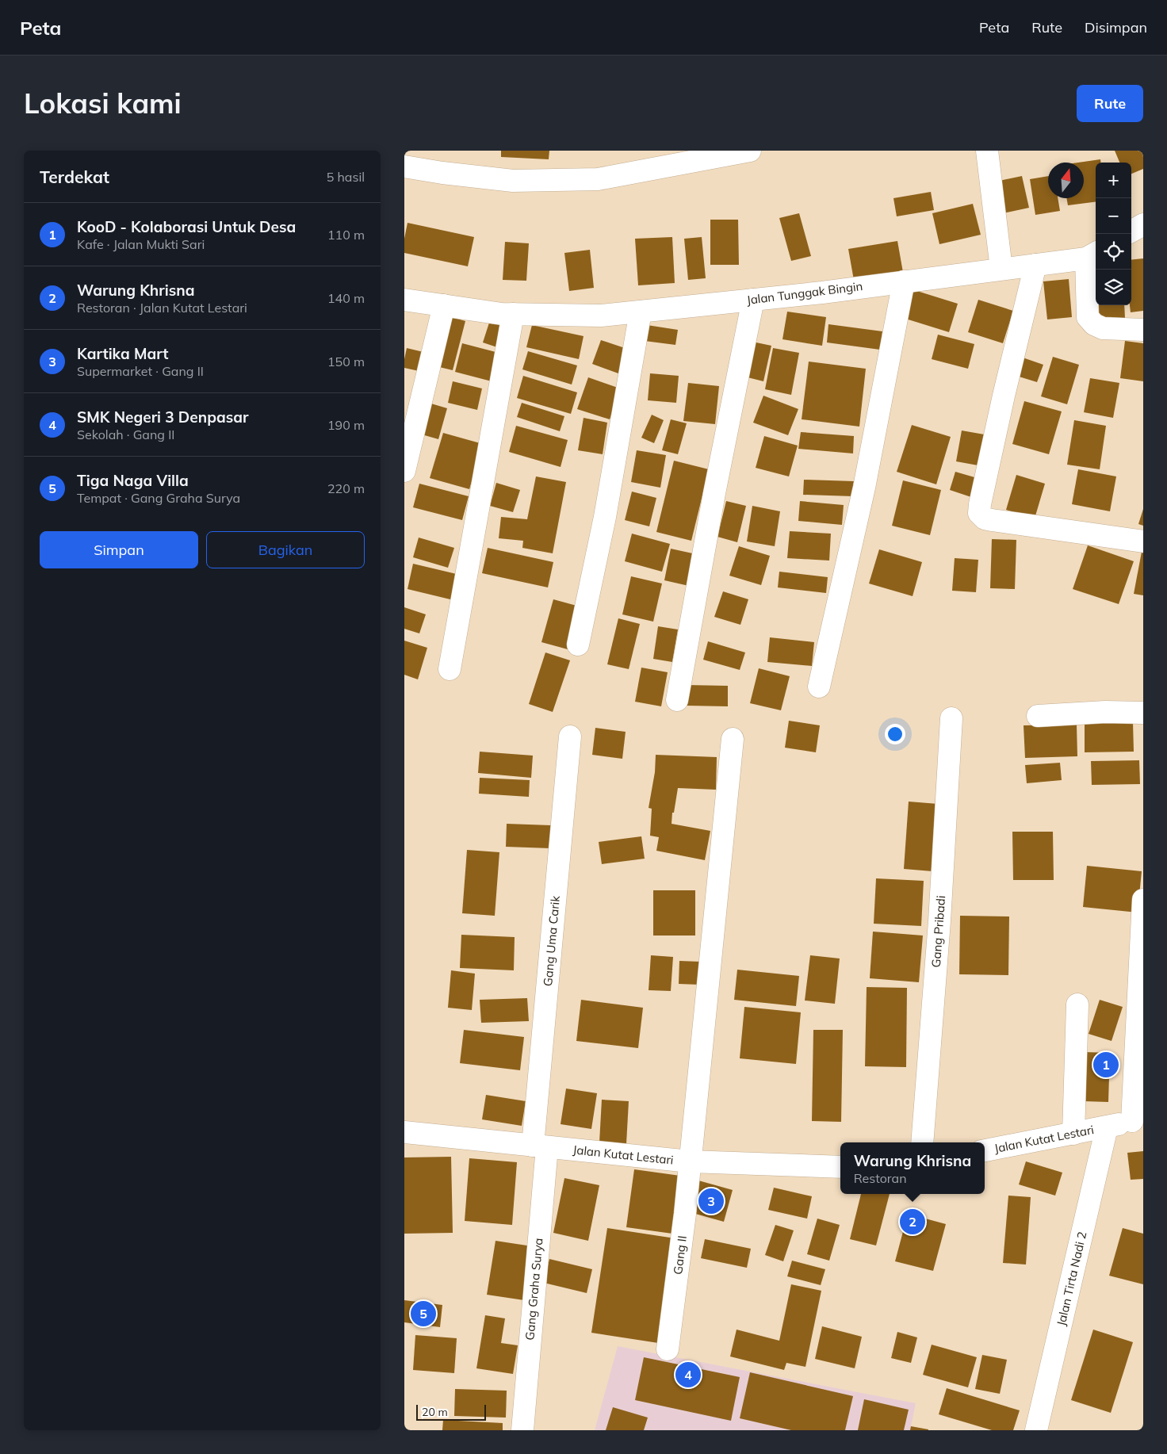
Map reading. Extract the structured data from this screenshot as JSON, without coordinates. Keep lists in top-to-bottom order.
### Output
{
  "streets": {
    "street": [
      "Jalan Tunggak Bingin",
      "Gang Pribadi",
      "Gang Uma Carik",
      "Jalan Kutat Lestari",
      "Gang II",
      "Jalan Tirta Nadi 2",
      "Gang Graha Surya"
    ]
  },
  "crossings": [
    ["Gang Uma Carik", "Jalan Kutat Lestari"],
    ["Gang Uma Carik", "Gang Graha Surya"],
    ["Jalan Kutat Lestari", "Gang II"],
    ["Jalan Kutat Lestari", "Jalan Tirta Nadi 2"],
    ["Jalan Kutat Lestari", "Gang Graha Surya"]
  ],
  "scale_bar": "20 m",
  "north": "top",
  "page": {
    "header": "Peta",
    "nav": ["Peta", "Rute", "Disimpan"],
    "buttons": [
      "Rute",
      ["Simpan", "Bagikan"]
    ],
    "title": "Lokasi kami",
    "heading": ["Terdekat", "5 hasil"],
    "map_buttons": ["+", "−"],
    "list": [
      {
        "mark": "1",
        "name": "KooD - Kolaborasi Untuk Desa",
        "note": "Kafe · Jalan Mukti Sari",
        "value": "110 m"
      },
      {
        "mark": "2",
        "name": "Warung Khrisna",
        "note": "Restoran · Jalan Kutat Lestari",
        "value": "140 m"
      },
      {
        "mark": "3",
        "name": "Kartika Mart",
        "note": "Supermarket · Gang II",
        "value": "150 m"
      },
      {
        "mark": "4",
        "name": "SMK Negeri 3 Denpasar",
        "note": "Sekolah · Gang II",
        "value": "190 m"
      },
      {
        "mark": "5",
        "name": "Tiga Naga Villa",
        "note": "Tempat · Gang Graha Surya",
        "value": "220 m"
      }
    ],
    "pins": [
      "1",
      "3",
      "2",
      "5",
      "4"
    ],
    "popup": ["Warung Khrisna", "Restoran"],
    "scale": "20 m"
  }
}
